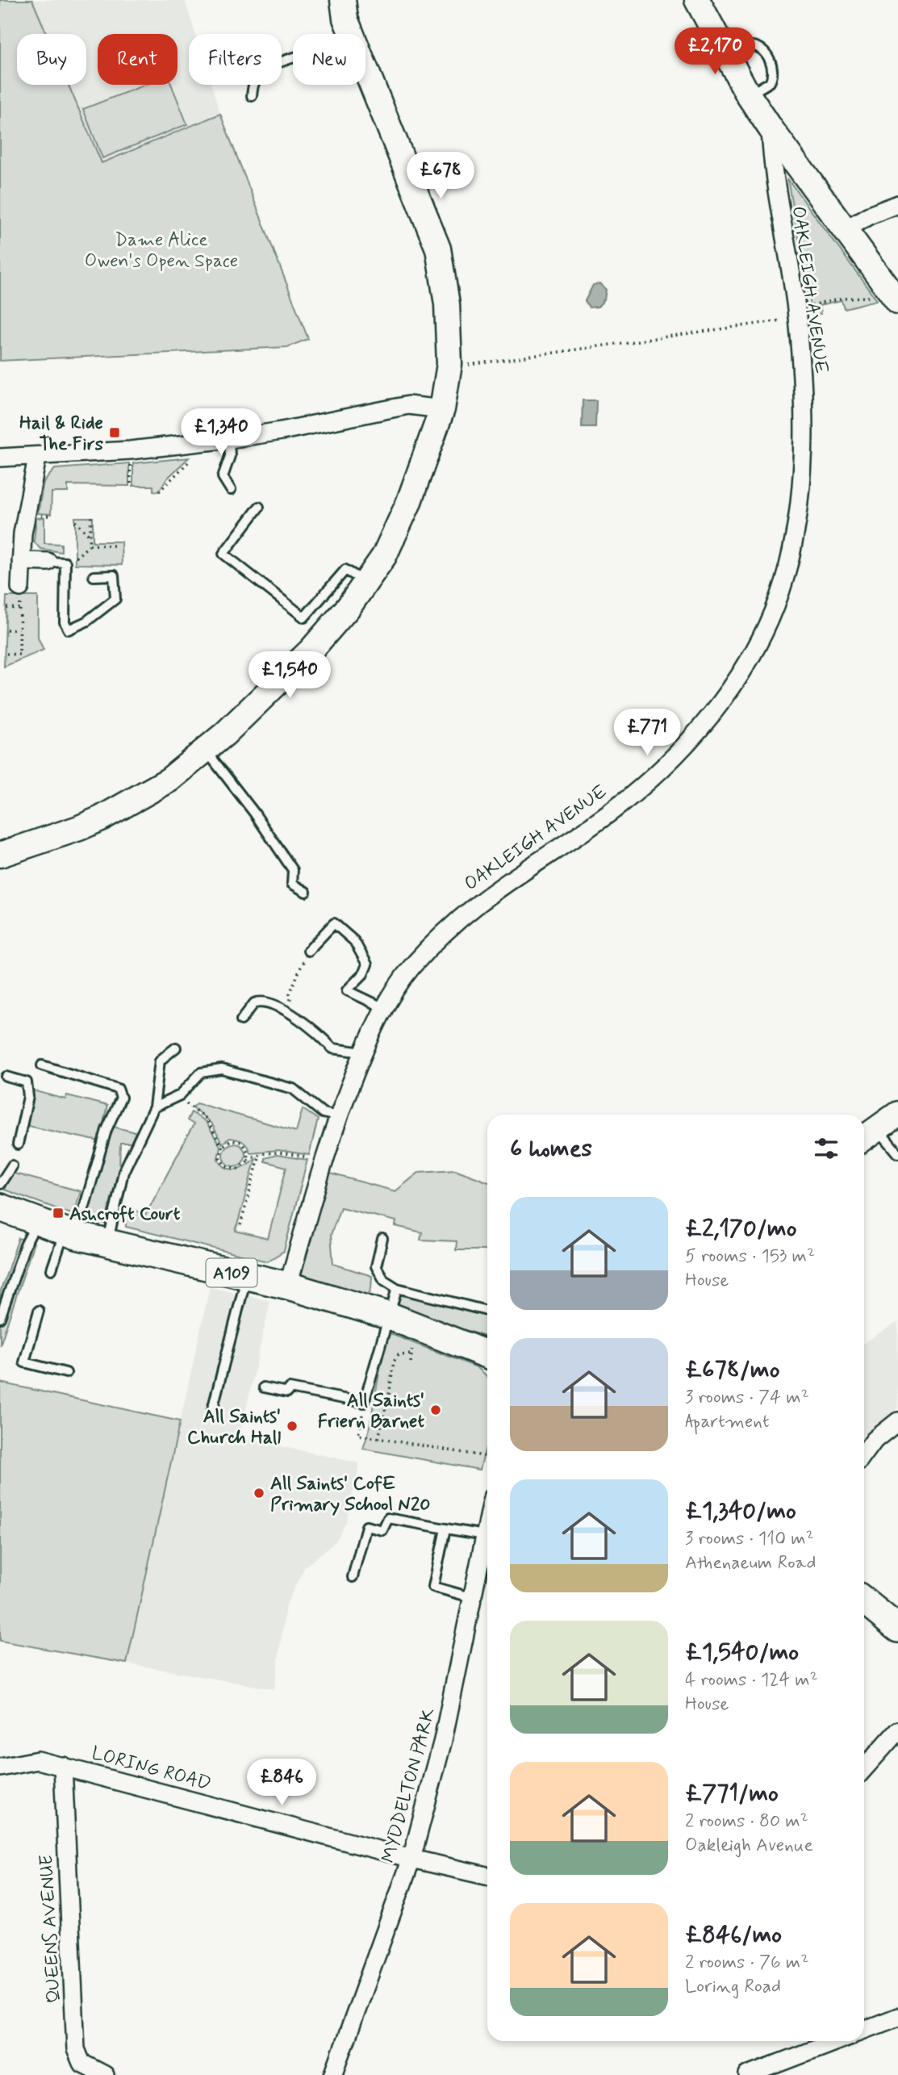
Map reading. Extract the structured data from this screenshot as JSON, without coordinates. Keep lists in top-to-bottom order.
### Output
{
  "streets": {
    "main road": ["A109"],
    "street": [
      "OAKLEIGH AVENUE",
      "LORING ROAD",
      "MYDDELTON PARK",
      "QUEENS AVENUE"
    ]
  },
  "crossings": [
    ["OAKLEIGH AVENUE", "A109"],
    ["LORING ROAD", "MYDDELTON PARK"],
    ["LORING ROAD", "QUEENS AVENUE"]
  ],
  "parks": ["Dame Alice Owen's Open Space"],
  "places": {
    "transit": ["Hail & Ride The Firs", "Ashcroft Court"],
    "other": ["All Saints' Friern Barnet", "All Saints' Church Hall", "All Saints' CofE Primary School N20"]
  },
  "page": {
    "price": [
      "£2,170",
      "£678",
      "£1,340",
      "£1,540",
      "£771",
      "£846"
    ],
    "chip": [
      "Buy",
      "Rent",
      "Filters",
      "New"
    ],
    "heading": "6 homes",
    "list": [
      {
        "name": "£2,170/mo",
        "note": "5 rooms · 153 m² · House"
      },
      {
        "name": "£678/mo",
        "note": "3 rooms · 74 m² · Apartment"
      },
      {
        "name": "£1,340/mo",
        "note": "3 rooms · 110 m² · Athenaeum Road"
      },
      {
        "name": "£1,540/mo",
        "note": "4 rooms · 124 m² · House"
      },
      {
        "name": "£771/mo",
        "note": "2 rooms · 80 m² · Oakleigh Avenue"
      },
      {
        "name": "£846/mo",
        "note": "2 rooms · 76 m² · Loring Road"
      }
    ]
  }
}
